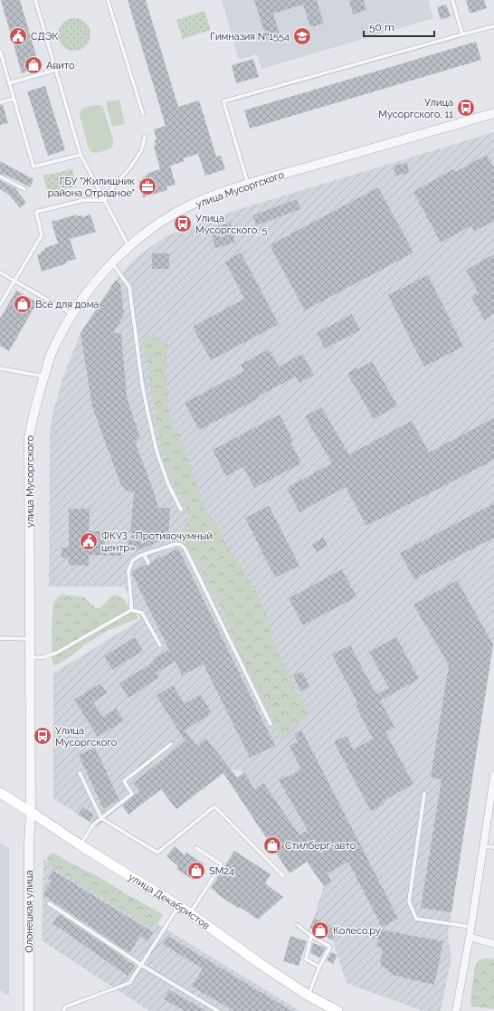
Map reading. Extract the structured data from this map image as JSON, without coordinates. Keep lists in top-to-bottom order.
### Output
{
  "streets": {
    "main road": ["улица Декабристов"],
    "street": ["улица Мусоргского", "Олонецкая улица"]
  },
  "crossings": [
    ["улица Мусоргского", "улица Декабристов"],
    ["улица Мусоргского", "Олонецкая улица"],
    ["улица Декабристов", "Олонецкая улица"]
  ],
  "places": {
    "public building": ["СДЭК", "ФКУЗ «Противочумный центр»"],
    "school or university": ["Гимназия №1554"],
    "shop": [
      "Авито",
      "Всё для дома",
      "Стилберг-авто",
      "SM24",
      "Колесо.ру"
    ],
    "bus stop": ["Улица Мусоргского, 11", "Улица Мусоргского, 5", "Улица Мусоргского"],
    "office": ["ГБУ \"Жилищник района Отрадное\""]
  },
  "scale_bar": "50 m"
}
